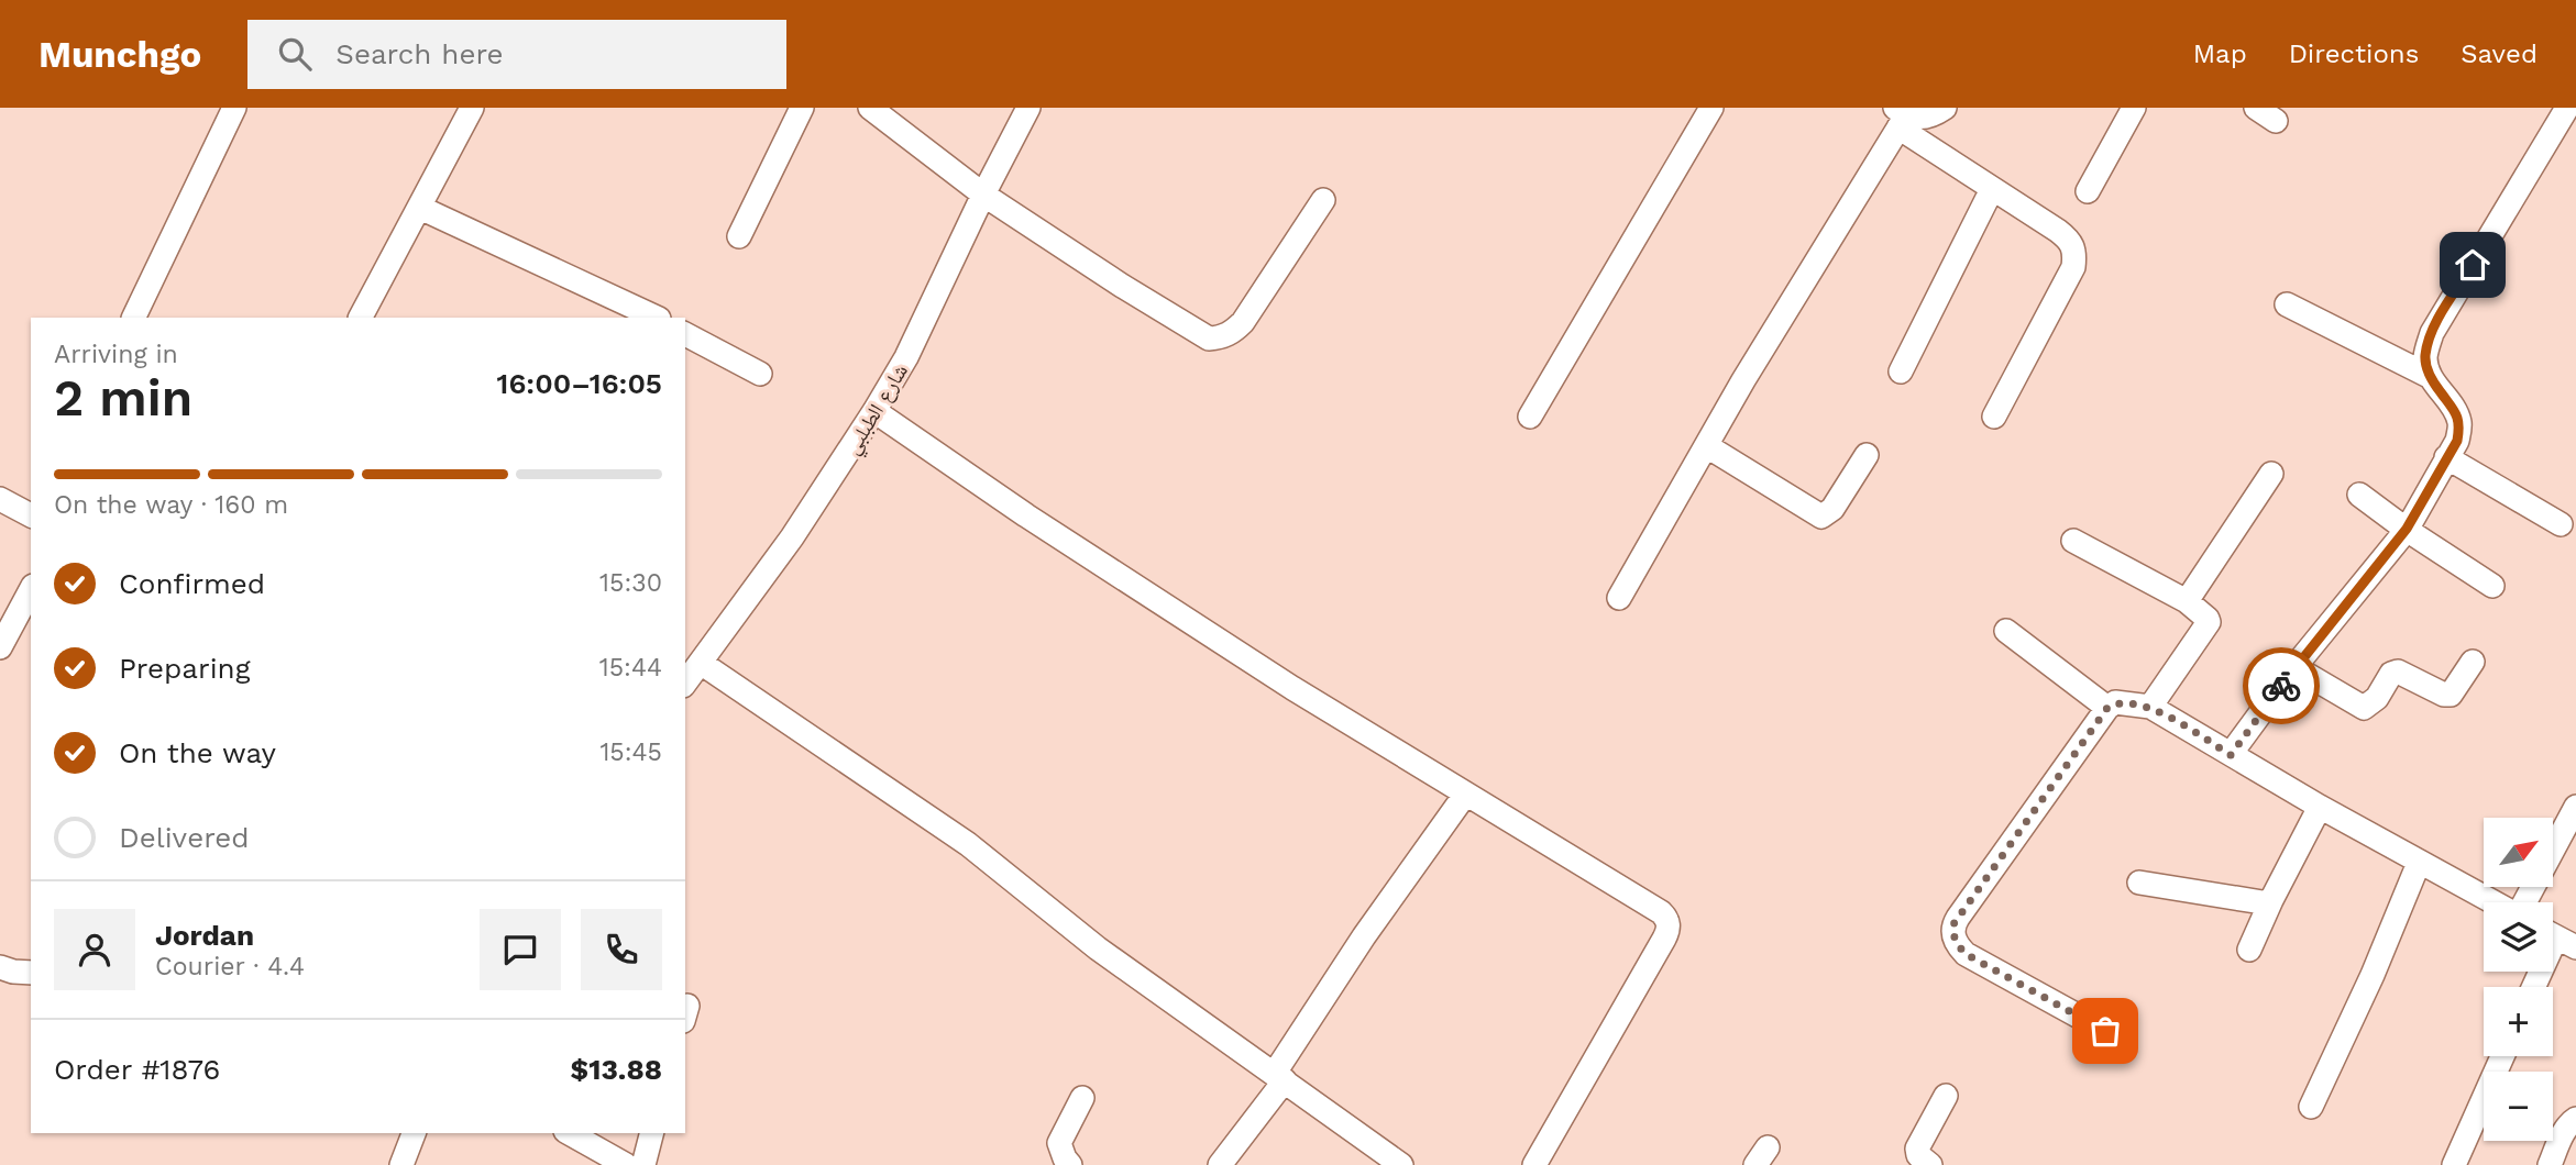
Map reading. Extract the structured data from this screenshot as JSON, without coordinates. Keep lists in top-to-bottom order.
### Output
{
  "streets": {
    "street": ["شارع الطبلبي"]
  },
  "north": "top right",
  "page": {
    "header": "Munchgo",
    "search": "Search here",
    "nav": ["Map", "Directions", "Saved"],
    "heading": ["2 min", "Arriving in", "16:00–16:05"],
    "panel": [
      "Jordan",
      "Courier · 4.4",
      "Order #1876",
      "$13.88"
    ],
    "bar": "On the way · 160 m",
    "list": [
      ["Confirmed", "15:30"],
      ["Preparing", "15:44"],
      ["On the way", "15:45"],
      "Delivered"
    ],
    "map_buttons": ["+", "−"]
  }
}
